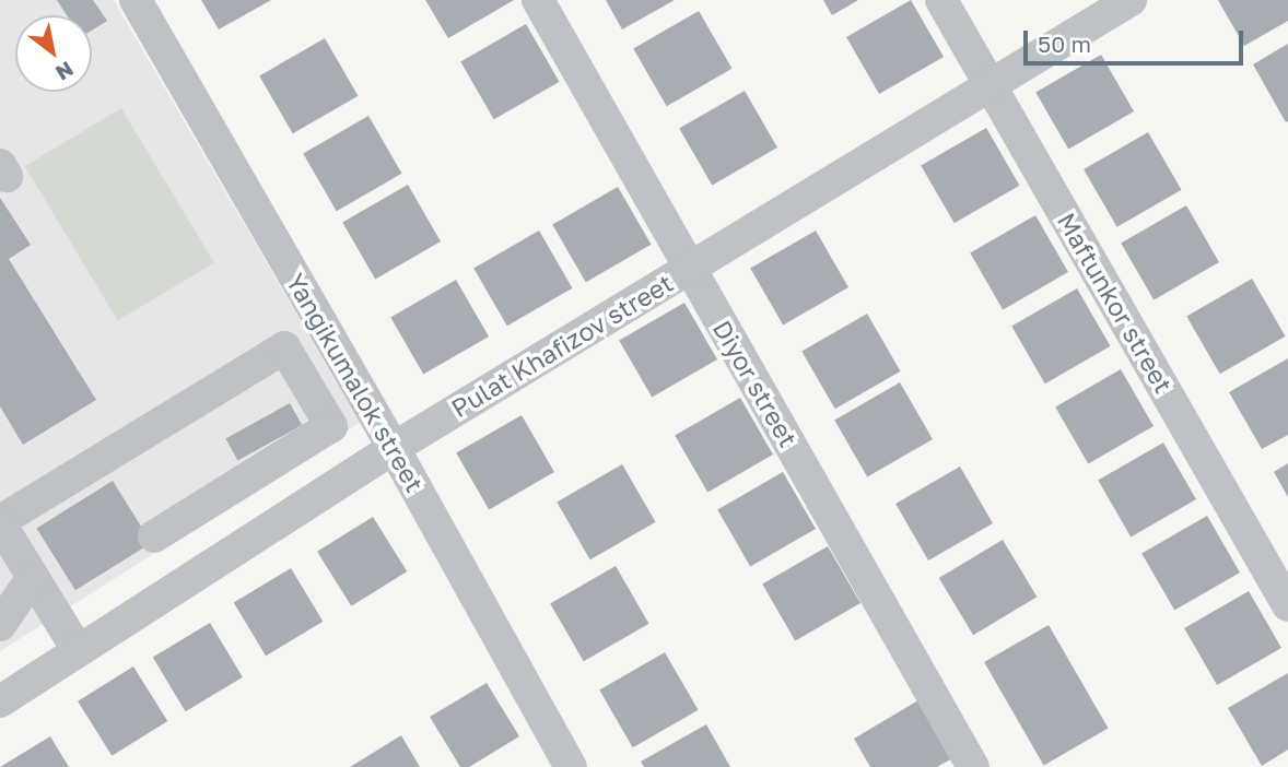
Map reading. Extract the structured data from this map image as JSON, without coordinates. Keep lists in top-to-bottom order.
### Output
{
  "streets": {
    "street": [
      "Maftunkor street",
      "Pulat Khafizov street",
      "Yangikumalok street",
      "Diyor street"
    ]
  },
  "crossings": [
    ["Maftunkor street", "Pulat Khafizov street"],
    ["Pulat Khafizov street", "Yangikumalok street"],
    ["Pulat Khafizov street", "Diyor street"]
  ],
  "scale_bar": "50 m",
  "north": "bottom right"
}
